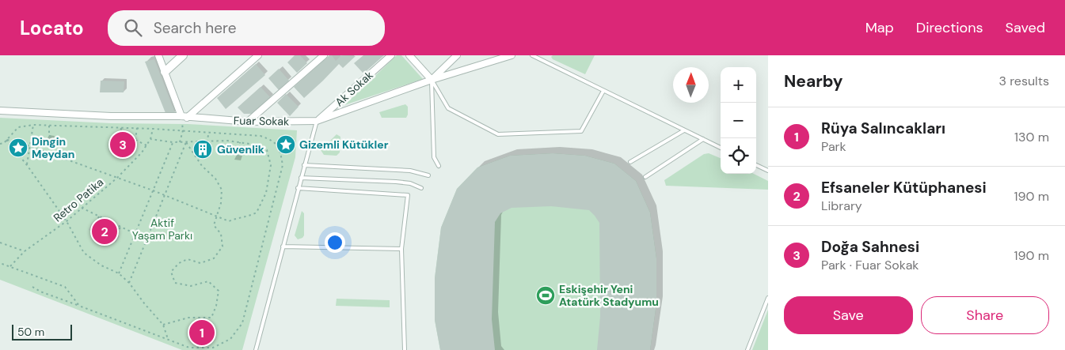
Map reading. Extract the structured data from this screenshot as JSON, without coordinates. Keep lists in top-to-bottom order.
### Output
{
  "streets": {
    "street": ["Ak Sokak", "Fuar Sokak"],
    "path": ["Retro Patika"]
  },
  "crossings": [
    ["Ak Sokak", "Fuar Sokak"]
  ],
  "parks": ["Aktif Yaşam Parkı"],
  "places": {
    "place": ["Gizemli Kütükler", "Dingin Meydan"],
    "building": ["Güvenlik"],
    "sports": ["Eskişehir Yeni Atatürk Stadyumu"]
  },
  "scale_bar": "50 m",
  "north": "top",
  "page": {
    "header": "Locato",
    "search": "Search here",
    "nav": ["Map", "Directions", "Saved"],
    "heading": ["Nearby", "3 results"],
    "map_buttons": ["+", "−"],
    "list": [
      {
        "mark": "1",
        "name": "Rüya Salıncakları",
        "note": "Park",
        "value": "130 m"
      },
      {
        "mark": "2",
        "name": "Efsaneler Kütüphanesi",
        "note": "Library",
        "value": "190 m"
      },
      {
        "mark": "3",
        "name": "Doğa Sahnesi",
        "note": "Park · Fuar Sokak",
        "value": "190 m"
      }
    ],
    "pins": ["3", "2", "1"],
    "buttons": ["Save", "Share"],
    "scale": "50 m"
  }
}
